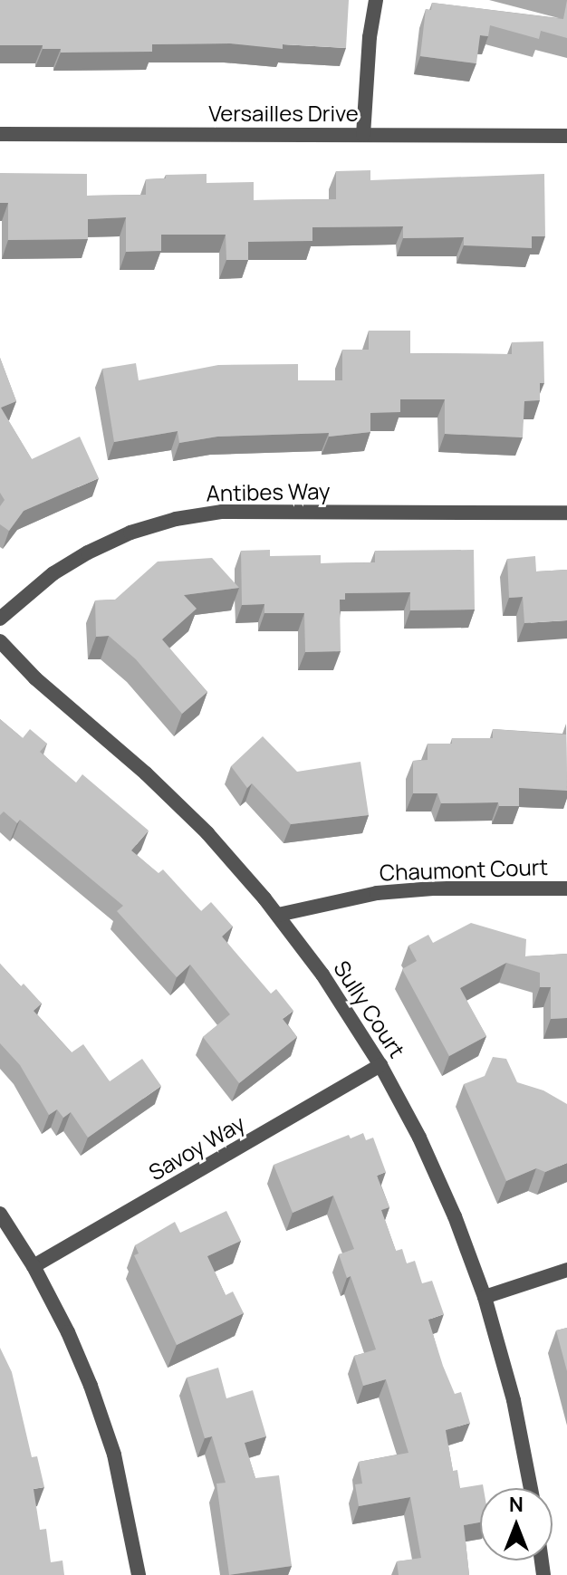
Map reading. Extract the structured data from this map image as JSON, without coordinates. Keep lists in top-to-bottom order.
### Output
{
  "streets": {
    "street": [
      "Versailles Drive",
      "Antibes Way",
      "Chaumont Court",
      "Sully Court",
      "Savoy Way"
    ]
  },
  "crossings": [
    ["Chaumont Court", "Sully Court"],
    ["Sully Court", "Savoy Way"]
  ],
  "north": "top"
}
